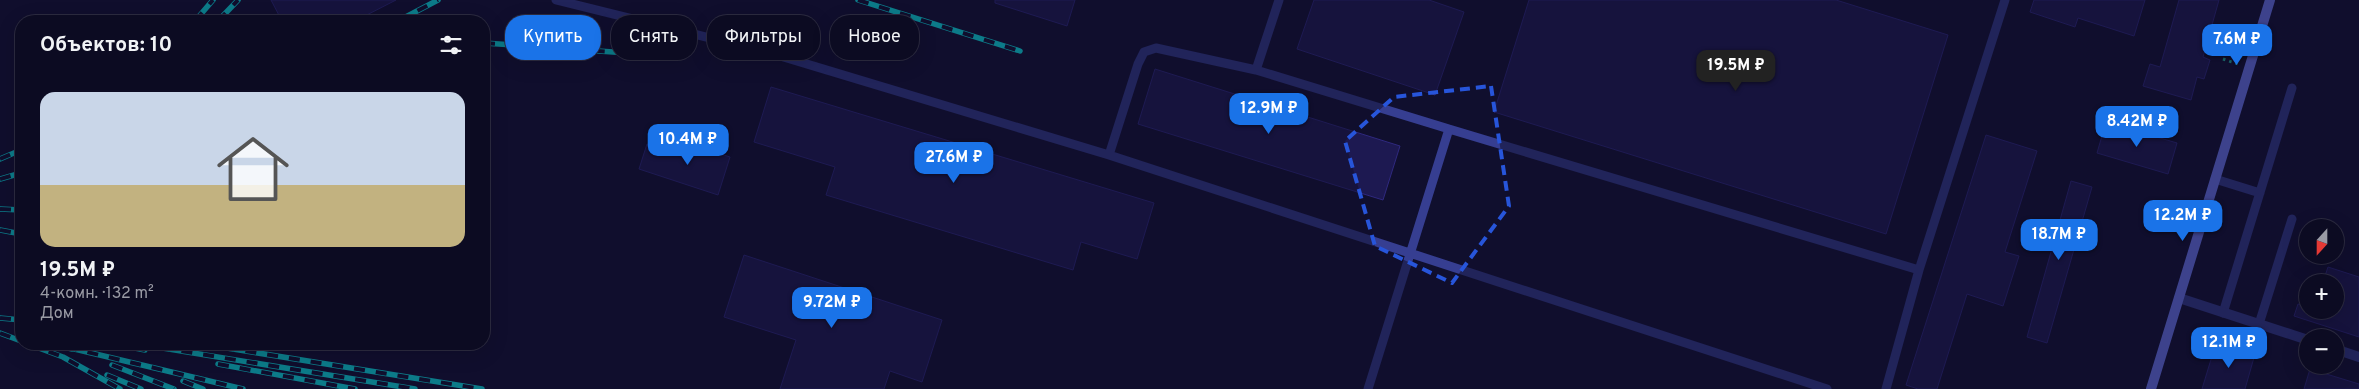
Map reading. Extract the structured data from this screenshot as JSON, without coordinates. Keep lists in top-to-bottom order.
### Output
{
  "north": "bottom",
  "page": {
    "chip": [
      "Купить",
      "Снять",
      "Фильтры",
      "Новое"
    ],
    "heading": "Объектов: 10",
    "price": [
      "7.6M ₽",
      "19.5M ₽",
      "12.9M ₽",
      "8.42M ₽",
      "10.4M ₽",
      "27.6M ₽",
      "12.2M ₽",
      "18.7M ₽",
      "9.72M ₽",
      "12.1M ₽"
    ],
    "list": [
      {
        "name": "19.5M ₽",
        "note": "4-комн. · 132 m² · Дом"
      }
    ],
    "map_buttons": ["+", "−"]
  }
}
